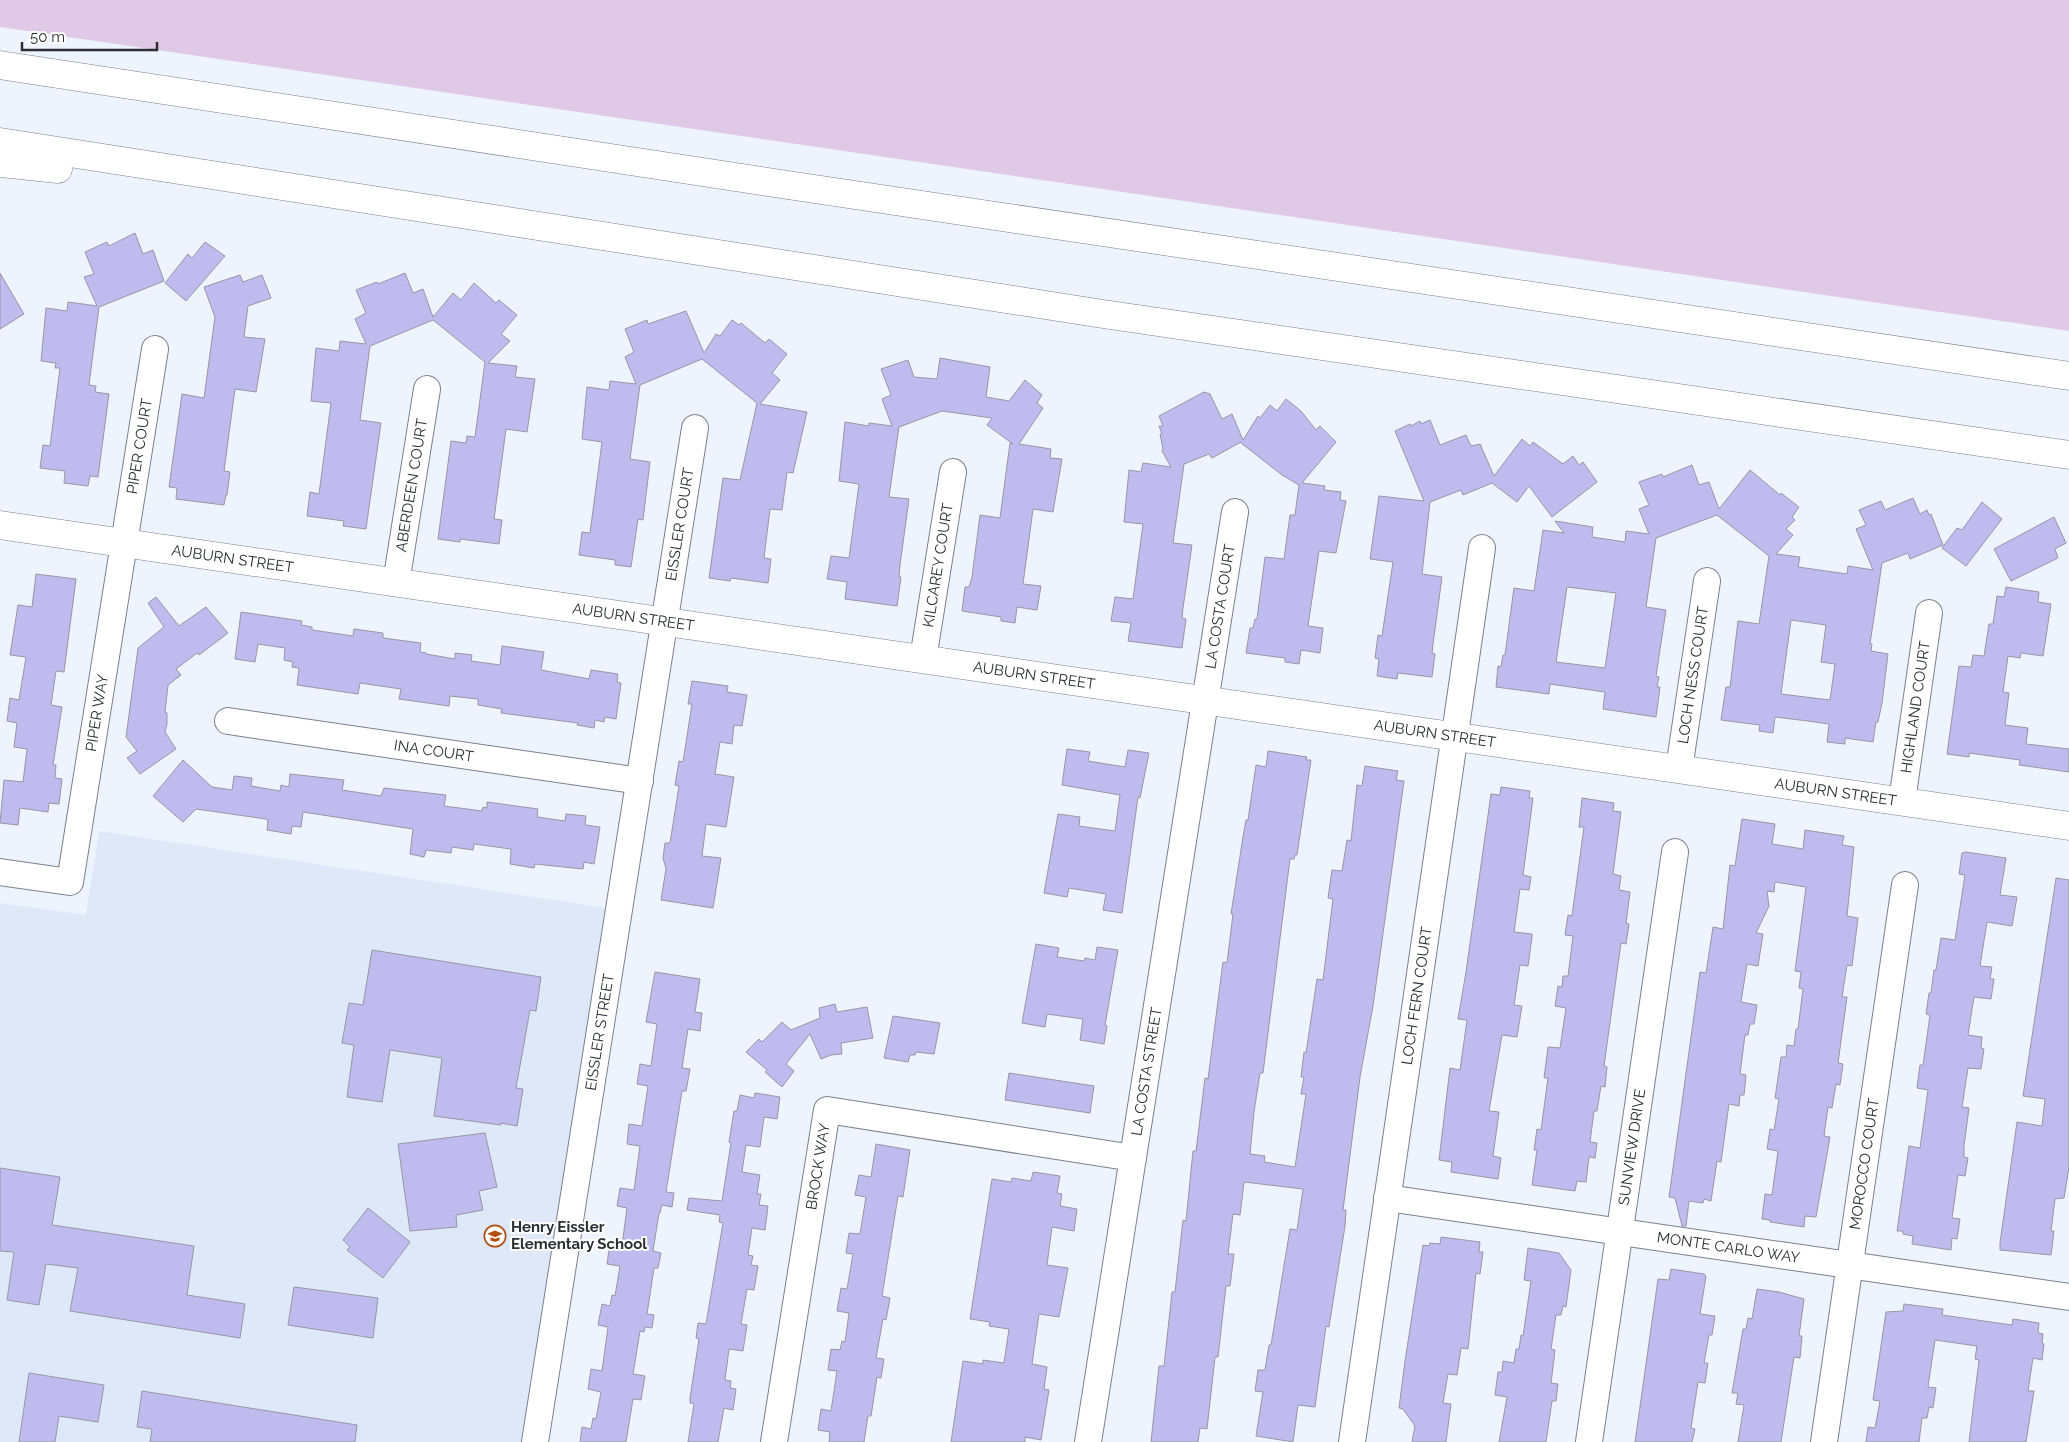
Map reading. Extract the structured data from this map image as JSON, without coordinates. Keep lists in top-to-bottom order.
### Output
{
  "streets": {
    "main road": ["AUBURN STREET"],
    "street": [
      "PIPER COURT",
      "ABERDEEN COURT",
      "EISSLER COURT",
      "KILCAREY COURT",
      "LA COSTA COURT",
      "LOCH NESS COURT",
      "HIGHLAND COURT",
      "PIPER WAY",
      "INA COURT",
      "LOCH FERN COURT",
      "EISSLER STREET",
      "LA COSTA STREET",
      "SUNVIEW DRIVE",
      "MOROCCO COURT",
      "BROCK WAY",
      "MONTE CARLO WAY"
    ]
  },
  "crossings": [
    ["PIPER COURT", "AUBURN STREET"],
    ["PIPER COURT", "PIPER WAY"],
    ["ABERDEEN COURT", "AUBURN STREET"],
    ["EISSLER COURT", "AUBURN STREET"],
    ["EISSLER COURT", "EISSLER STREET"],
    ["AUBURN STREET", "KILCAREY COURT"],
    ["AUBURN STREET", "LA COSTA COURT"],
    ["AUBURN STREET", "LOCH NESS COURT"],
    ["AUBURN STREET", "HIGHLAND COURT"],
    ["AUBURN STREET", "PIPER WAY"],
    ["AUBURN STREET", "LOCH FERN COURT"],
    ["AUBURN STREET", "EISSLER STREET"],
    ["AUBURN STREET", "LA COSTA STREET"],
    ["LA COSTA COURT", "LA COSTA STREET"],
    ["INA COURT", "EISSLER STREET"],
    ["LOCH FERN COURT", "MONTE CARLO WAY"],
    ["LA COSTA STREET", "BROCK WAY"],
    ["SUNVIEW DRIVE", "MONTE CARLO WAY"],
    ["MOROCCO COURT", "MONTE CARLO WAY"]
  ],
  "places": {
    "school or university": ["Henry Eissler Elementary School"]
  },
  "scale_bar": "50 m"
}
